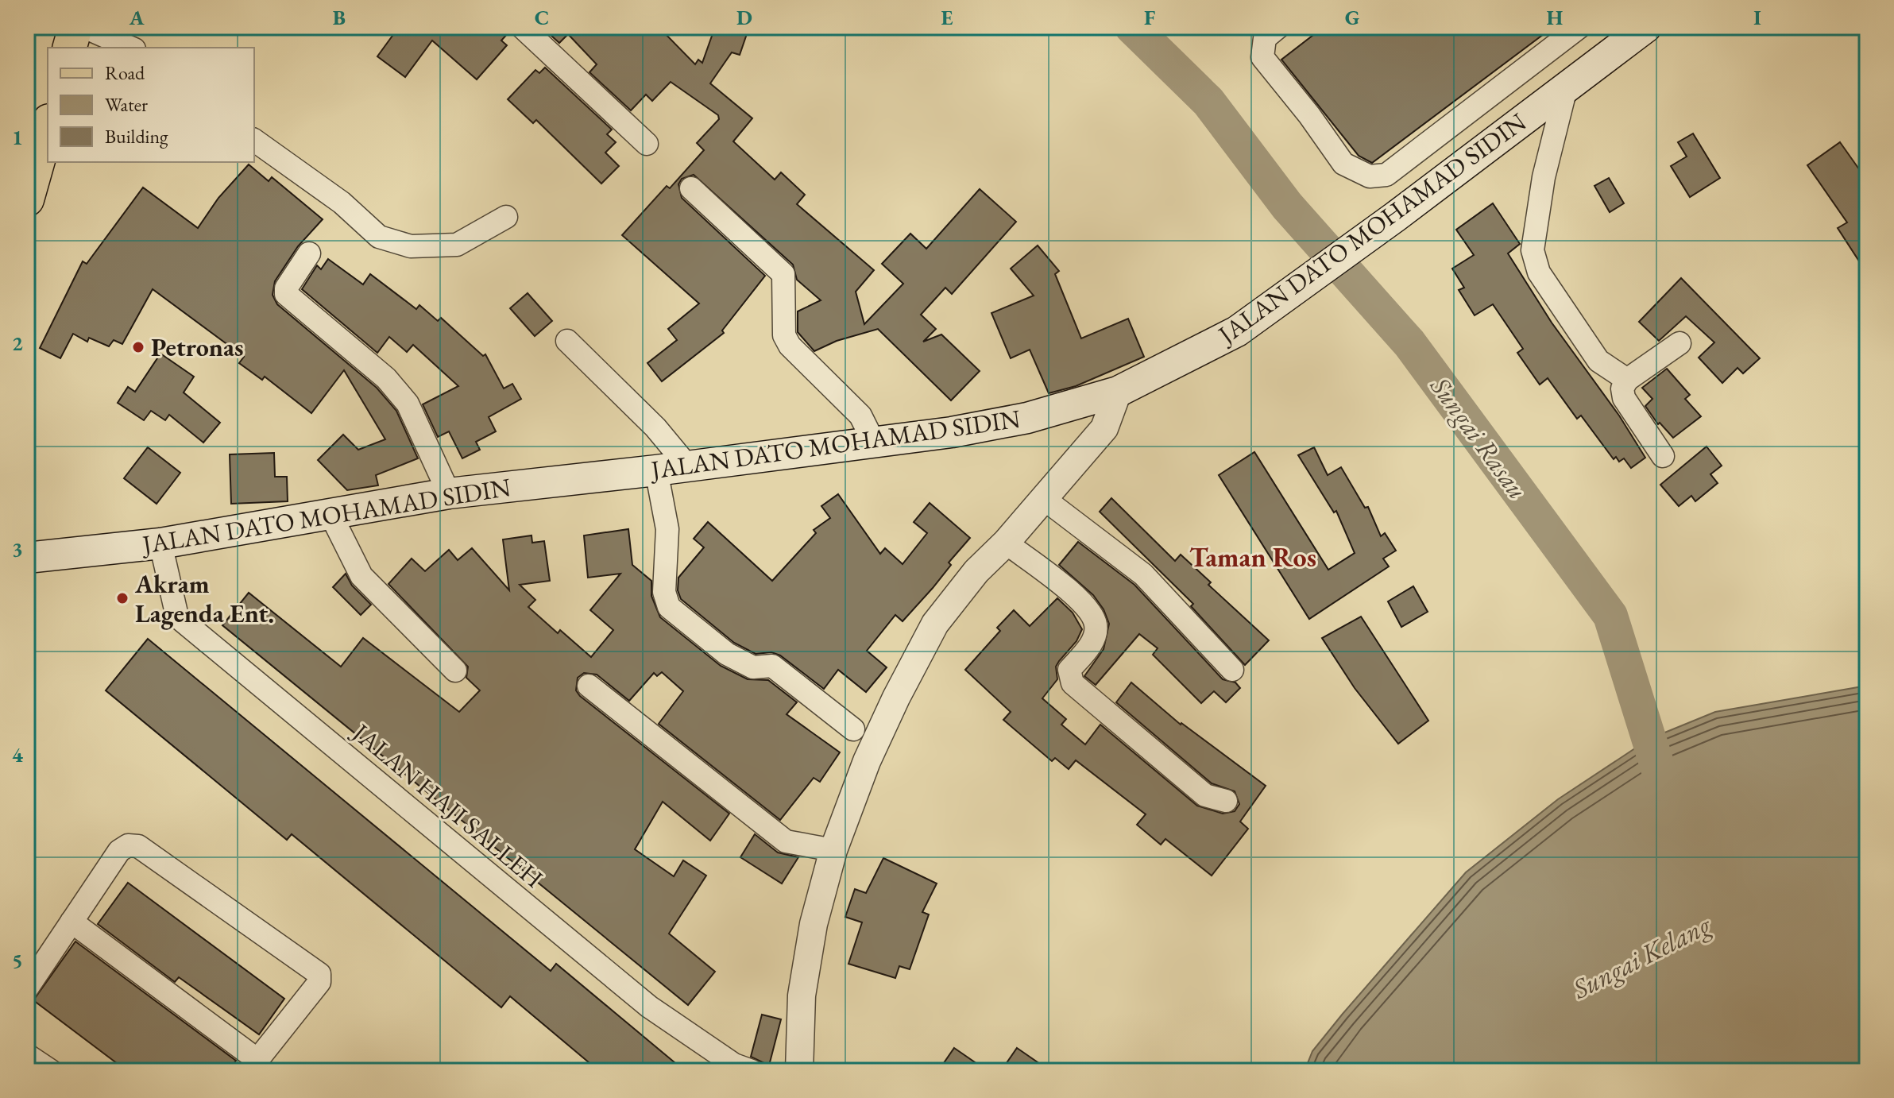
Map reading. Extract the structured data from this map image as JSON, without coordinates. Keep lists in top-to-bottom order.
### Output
{
  "streets": {
    "main road": ["JALAN DATO MOHAMAD SIDIN"],
    "street": ["JALAN HAJI SALLEH"]
  },
  "crossings": [
    ["JALAN DATO MOHAMAD SIDIN", "JALAN HAJI SALLEH"]
  ],
  "districts": ["Taman Ros"],
  "water": ["Sungai Rasau", "Sungai Kelang"],
  "places": ["Petronas", "Akram Lagenda Ent."],
  "legend": ["Road", "Water", "Building"],
  "grid": {
    "columns": [
      "A",
      "B",
      "C",
      "D",
      "E",
      "F",
      "G",
      "H",
      "I"
    ],
    "rows": [
      "1",
      "2",
      "3",
      "4",
      "5"
    ]
  }
}
